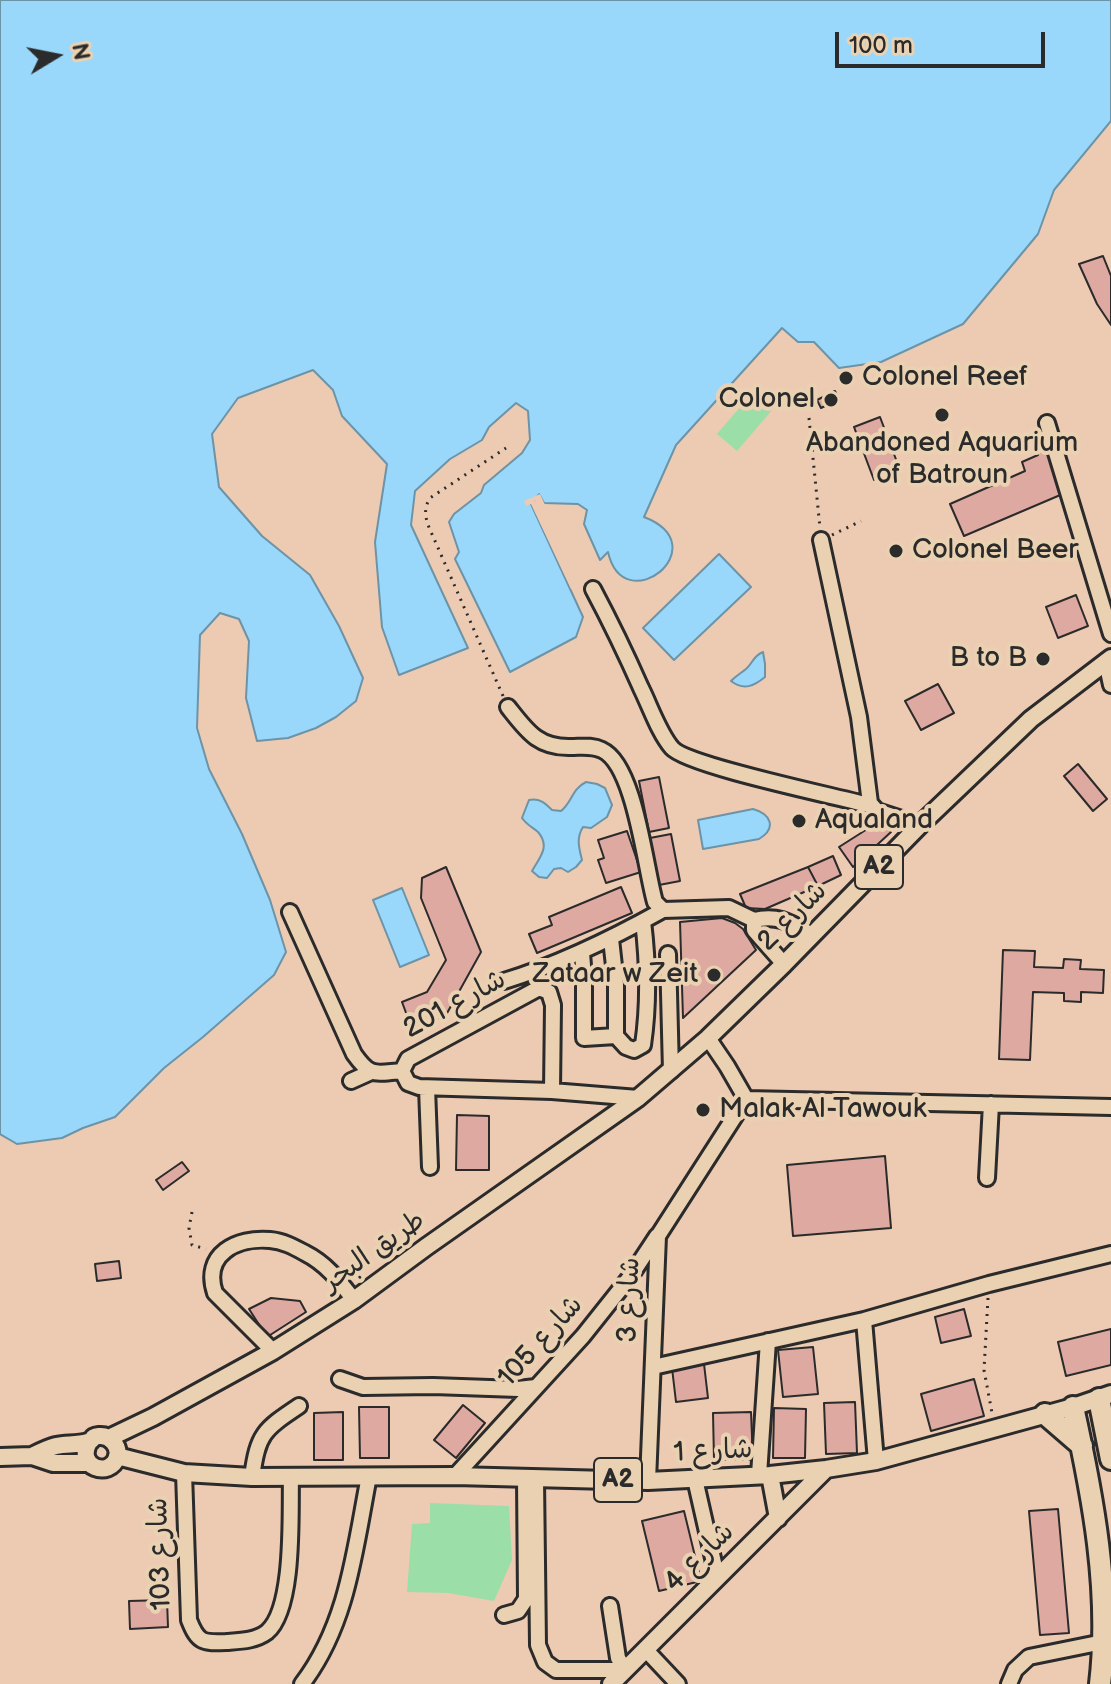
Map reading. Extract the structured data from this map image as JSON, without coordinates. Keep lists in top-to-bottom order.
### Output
{
  "streets": {
    "main road": [
      "A2",
      "شارع 2",
      "طريق البحر",
      "شارع 1",
      "شارع 4"
    ],
    "street": [
      "شارع 201",
      "شارع 3",
      "شارع 105",
      "شارع 103"
    ]
  },
  "crossings": [
    ["A2", "طريق البحر"],
    ["A2", "شارع 1"],
    ["شارع 2", "طريق البحر"],
    ["طريق البحر", "شارع 1"],
    ["شارع 3", "شارع 105"],
    ["شارع 3", "شارع 1"],
    ["شارع 105", "شارع 1"],
    ["شارع 1", "شارع 103"],
    ["شارع 1", "شارع 4"]
  ],
  "places": [
    "Colonel Reef",
    "Colonel",
    "Abandoned Aquarium of Batroun",
    "Colonel Beer",
    "B to B",
    "Aqualand",
    "Zataar w Zeit",
    "Malak Al Tawouk"
  ],
  "scale_bar": "100 m",
  "north": "right"
}
